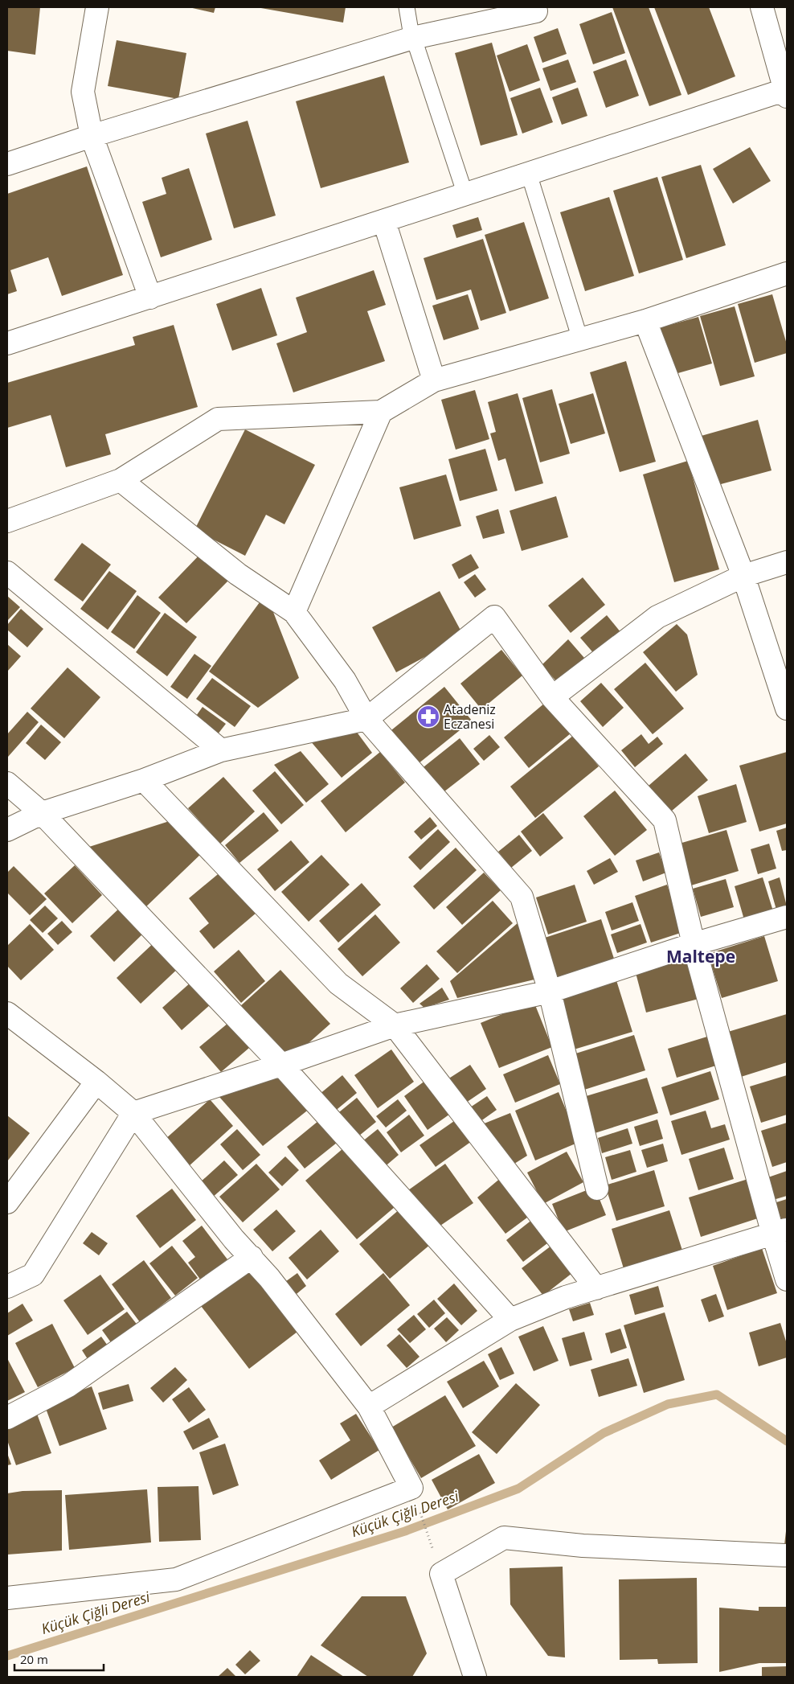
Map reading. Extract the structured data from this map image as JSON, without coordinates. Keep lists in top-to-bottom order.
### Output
{
  "districts": ["Maltepe"],
  "water": ["Küçük Çiğli Deresi"],
  "places": {
    "pharmacy": ["Atadeniz Eczanesi"]
  },
  "scale_bar": "20 m"
}
